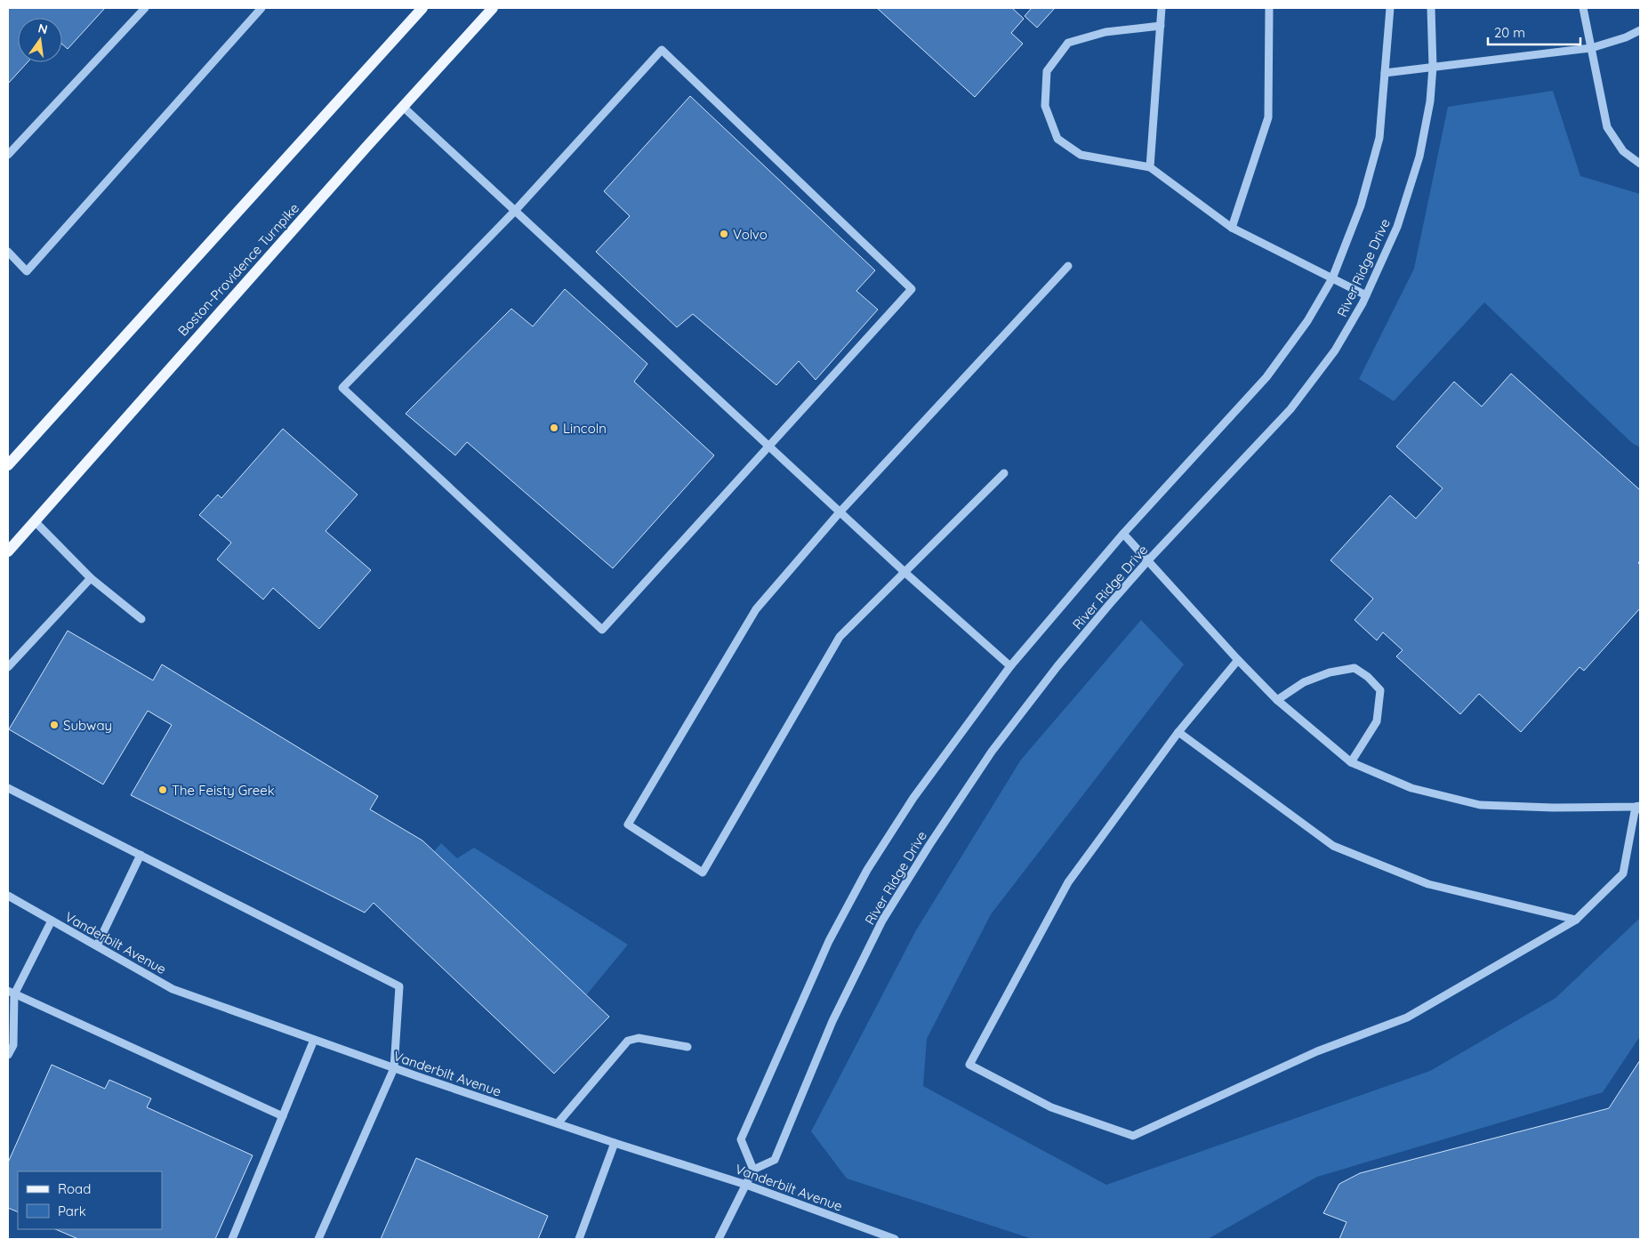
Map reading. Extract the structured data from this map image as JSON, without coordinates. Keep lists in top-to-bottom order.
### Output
{
  "streets": {
    "main road": ["Boston-Providence Turnpike"],
    "street": ["River Ridge Drive", "Vanderbilt Avenue"]
  },
  "places": [
    "Volvo",
    "Lincoln",
    "Subway",
    "The Feisty Greek"
  ],
  "legend": ["Road", "Park"],
  "scale_bar": "20 m",
  "north": "top"
}
